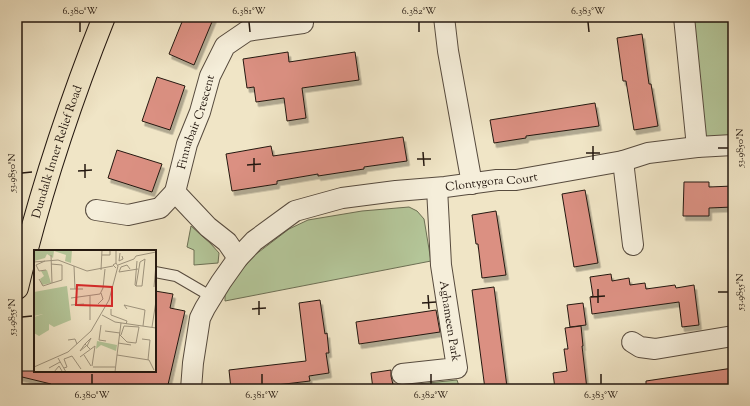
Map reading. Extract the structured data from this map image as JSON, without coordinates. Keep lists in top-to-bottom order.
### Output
{
  "streets": {
    "main road": ["Dundalk Inner Relief Road"],
    "street": ["Finnabair Crescent", "Clontygora Court", "Aghameen Park"]
  },
  "crossings": [
    ["Clontygora Court", "Aghameen Park"]
  ],
  "coordinates": [
    "6.380°W",
    "6.381°W",
    "6.382°W",
    "6.383°W",
    "53.9850°N",
    "53.9855°N"
  ]
}
